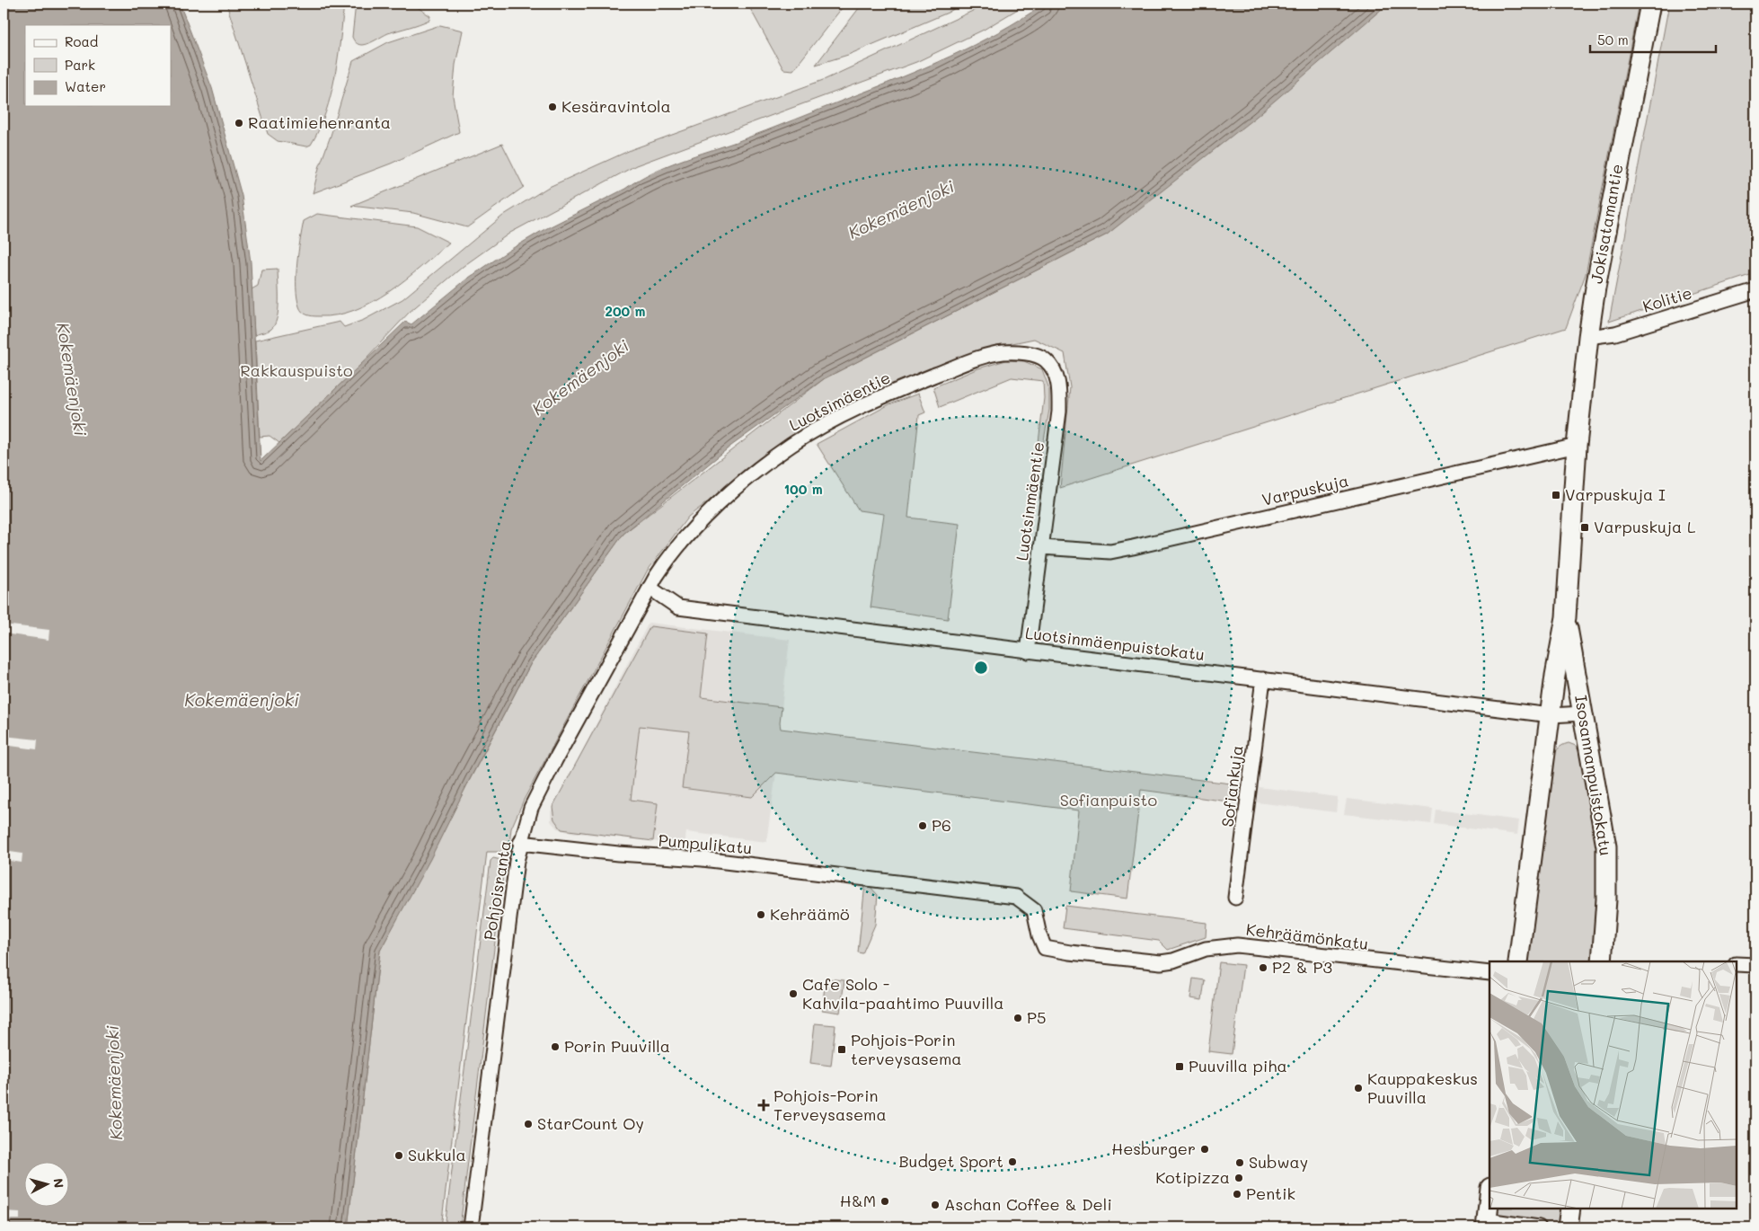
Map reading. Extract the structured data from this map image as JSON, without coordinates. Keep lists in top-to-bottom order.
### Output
{
  "streets": {
    "street": [
      "Jokisatamantie",
      "Kolitie",
      "Luotsimäentie",
      "Varpuskuja",
      "Luotsinmäentie",
      "Luotsinmäenpuistokatu",
      "Isosannanpuistokatu",
      "Sofiankuja",
      "Pumpulikatu",
      "Pohjoisranta",
      "Kehräämönkatu"
    ]
  },
  "crossings": [
    ["Jokisatamantie", "Kolitie"],
    ["Jokisatamantie", "Varpuskuja"],
    ["Jokisatamantie", "Isosannanpuistokatu"],
    ["Luotsimäentie", "Luotsinmäentie"],
    ["Luotsimäentie", "Luotsinmäenpuistokatu"],
    ["Luotsimäentie", "Pohjoisranta"],
    ["Varpuskuja", "Luotsinmäentie"],
    ["Varpuskuja", "Isosannanpuistokatu"],
    ["Luotsinmäentie", "Luotsinmäenpuistokatu"],
    ["Luotsinmäenpuistokatu", "Isosannanpuistokatu"],
    ["Luotsinmäenpuistokatu", "Sofiankuja"],
    ["Luotsinmäenpuistokatu", "Pohjoisranta"],
    ["Pumpulikatu", "Pohjoisranta"],
    ["Pumpulikatu", "Kehräämönkatu"]
  ],
  "water": ["Kokemäenjoki"],
  "parks": ["Rakkauspuisto", "Sofianpuisto"],
  "places": {
    "other": [
      "Kesäravintola",
      "Raatimiehenranta",
      "P6",
      "Kehräämö",
      "P2 & P3",
      "Cafe Solo - Kahvila-paahtimo Puuvilla",
      "P5",
      "Porin Puuvilla",
      "Kauppakeskus Puuvilla",
      "StarCount Oy",
      "Hesburger",
      "Sukkula",
      "Budget Sport",
      "Subway",
      "Kotipizza",
      "Pentik",
      "H&M",
      "Aschan Coffee & Deli"
    ],
    "transit": [
      "Varpuskuja I",
      "Varpuskuja L",
      "Pohjois-Porin terveysasema",
      "Puuvilla piha"
    ],
    "health": ["Pohjois-Porin Terveysasema"]
  },
  "legend": ["Road", "Park", "Water"],
  "scale_bar": "50 m",
  "north": "right",
  "rings": ["200 m", "100 m"]
}
